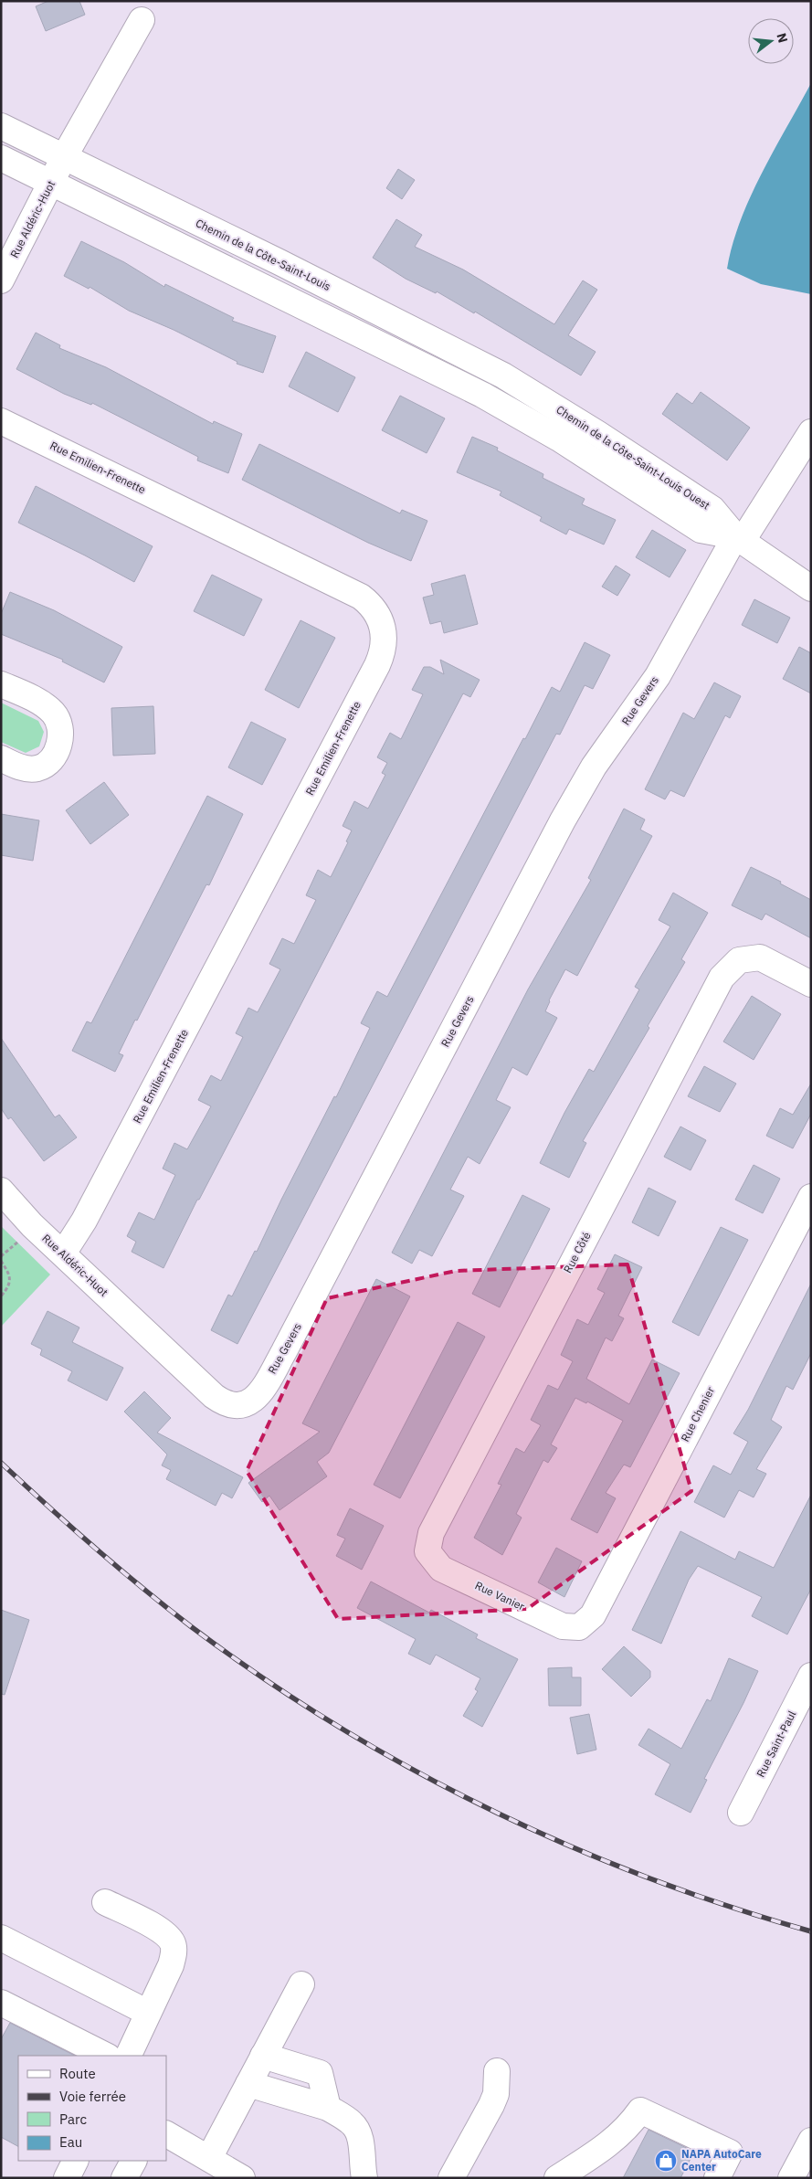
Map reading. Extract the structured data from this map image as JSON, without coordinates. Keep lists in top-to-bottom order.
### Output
{
  "streets": {
    "street": [
      "Rue Aldéric-Huot",
      "Chemin de la Côte-Saint-Louis",
      "Chemin de la Côte-Saint-Louis Ouest",
      "Rue Emilien-Frenette",
      "Rue Gevers",
      "Rue Côté",
      "Rue Chenier",
      "Rue Vanier",
      "Rue Saint-Paul"
    ]
  },
  "crossings": [
    ["Rue Aldéric-Huot", "Chemin de la Côte-Saint-Louis"],
    ["Rue Aldéric-Huot", "Rue Emilien-Frenette"],
    ["Rue Aldéric-Huot", "Rue Gevers"],
    ["Chemin de la Côte-Saint-Louis", "Chemin de la Côte-Saint-Louis Ouest"],
    ["Chemin de la Côte-Saint-Louis Ouest", "Rue Gevers"],
    ["Rue Côté", "Rue Vanier"],
    ["Rue Chenier", "Rue Vanier"]
  ],
  "places": {
    "shop": ["NAPA AutoCare Center"]
  },
  "legend": [
    "Route",
    "Voie ferrée",
    "Parc",
    "Eau"
  ],
  "north": "right"
}
